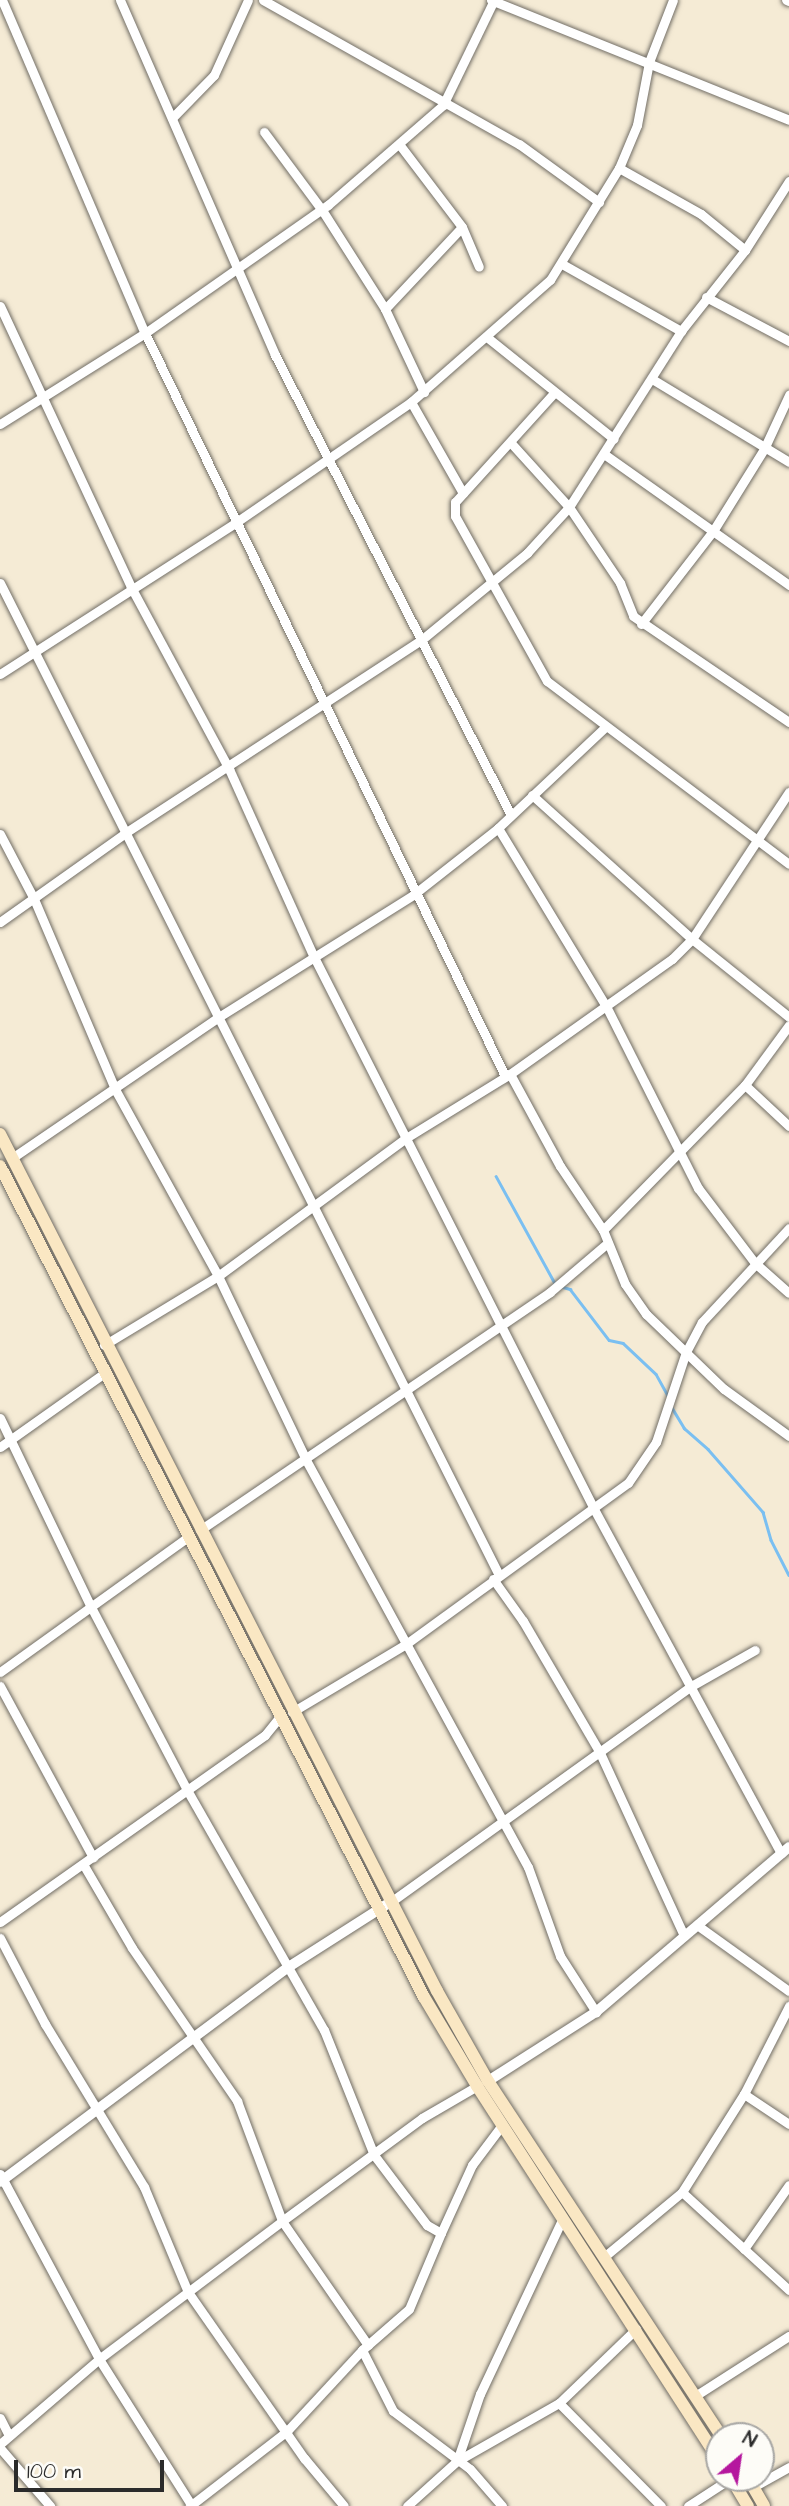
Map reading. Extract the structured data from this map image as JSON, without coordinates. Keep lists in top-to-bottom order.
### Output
{
  "scale_bar": "100 m",
  "north": "top right"
}
